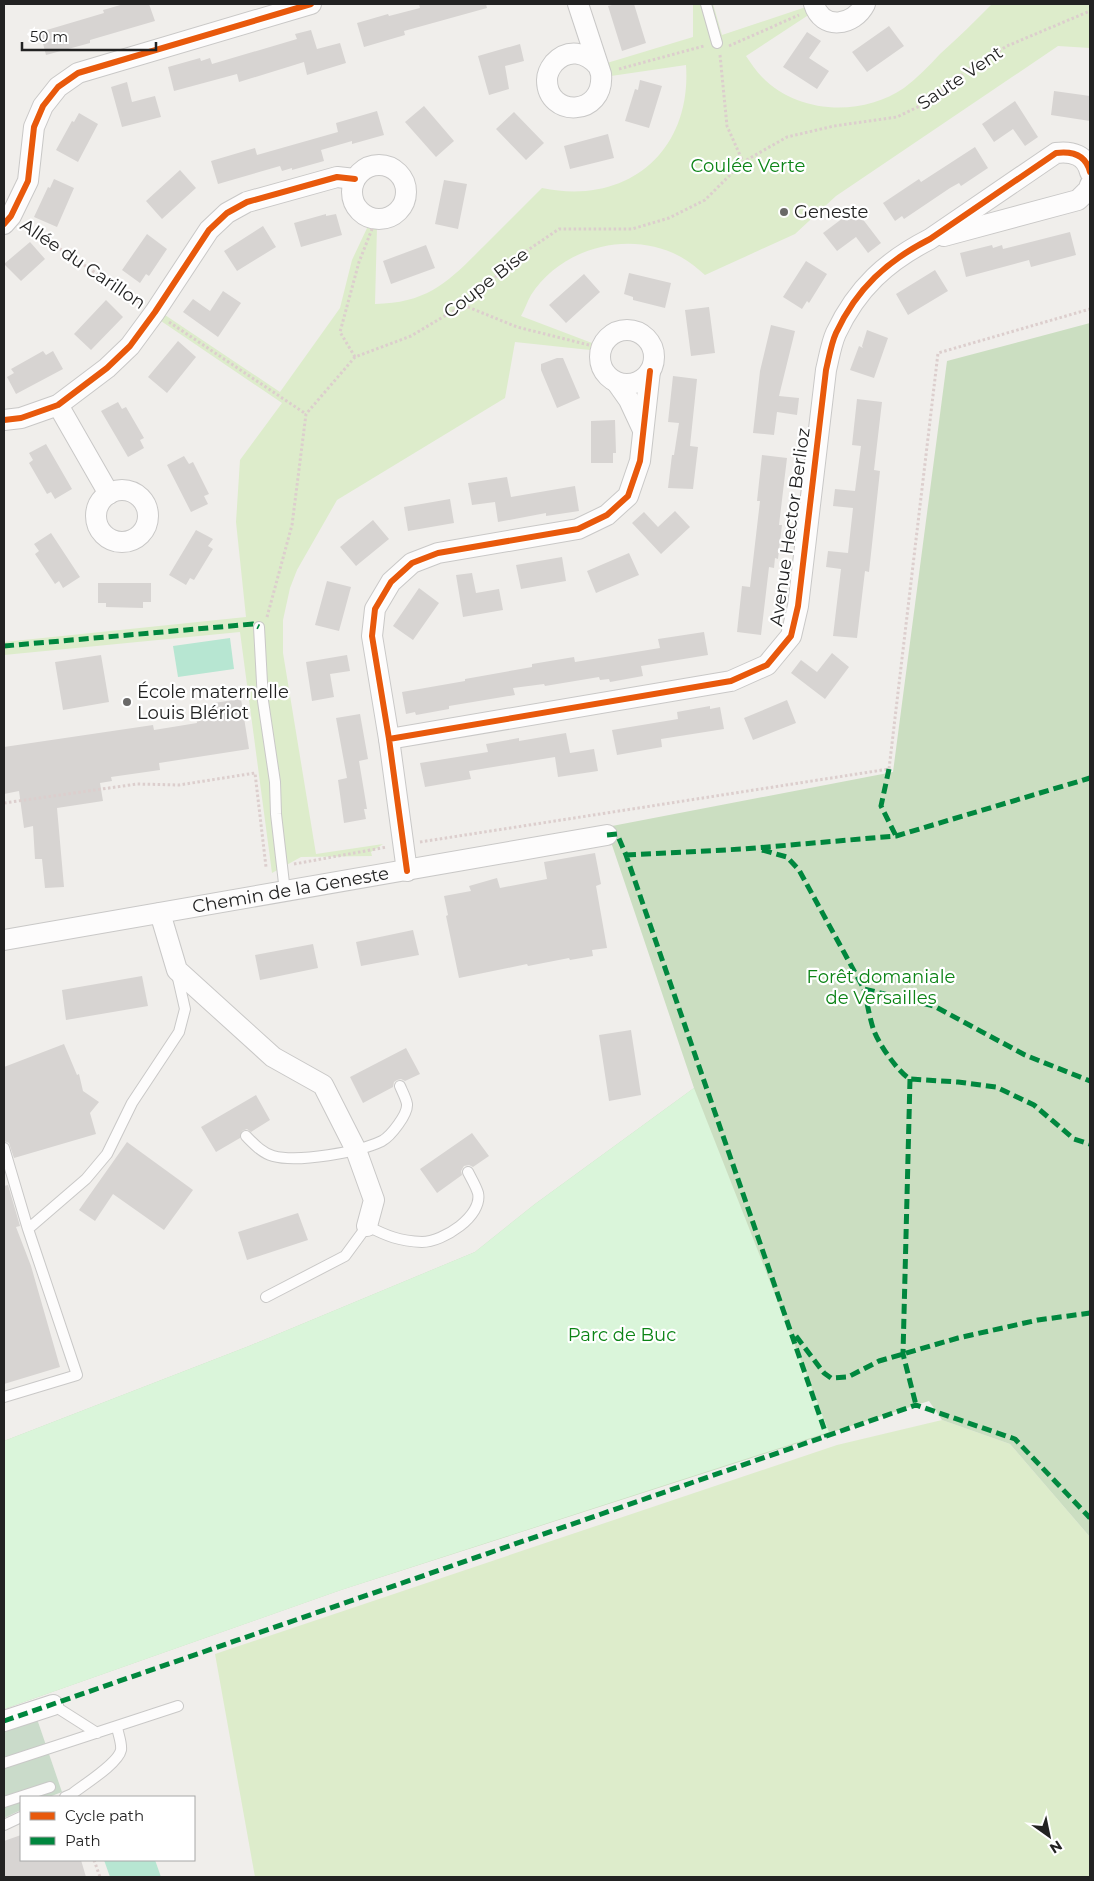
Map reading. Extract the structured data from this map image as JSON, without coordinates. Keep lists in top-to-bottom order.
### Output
{
  "streets": {
    "street": ["Avenue Hector Berlioz", "Chemin de la Geneste"],
    "path": ["Saute Vent", "Allée du Carillon", "Coupe Bise"]
  },
  "crossings": [
    ["Saute Vent", "Coupe Bise"],
    ["Allée du Carillon", "Coupe Bise"]
  ],
  "parks": ["Coulée Verte", "Forêt domaniale de Versailles", "Parc de Buc"],
  "places": ["Geneste", "École maternelle Louis Blériot"],
  "legend": ["Cycle path", "Path"],
  "scale_bar": "50 m",
  "north": "bottom right"
}
